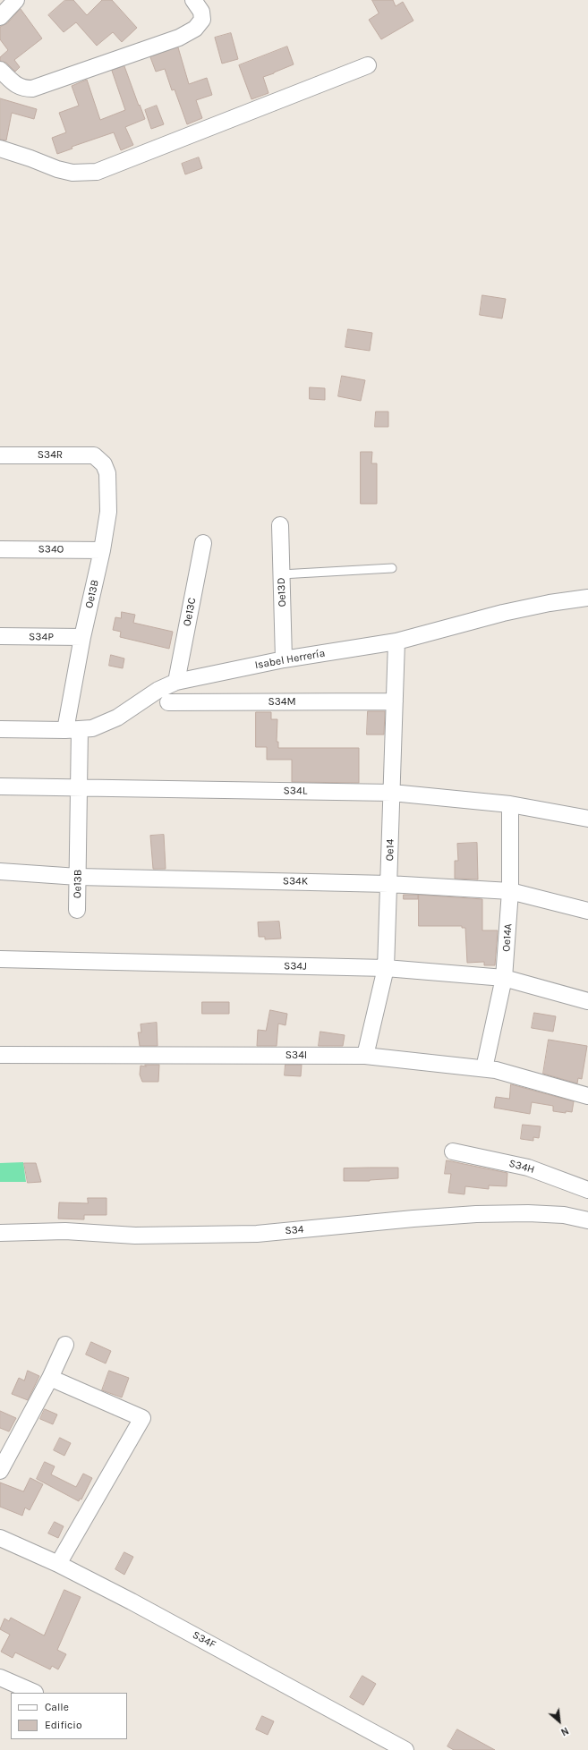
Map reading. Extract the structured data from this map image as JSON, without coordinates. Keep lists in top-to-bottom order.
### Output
{
  "streets": {
    "street": [
      "S34R",
      "S34O",
      "Oe13D",
      "Oe13B",
      "Oe13C",
      "S34P",
      "Isabel Herrería",
      "S34M",
      "S34L",
      "Oe14",
      "S34K",
      "Oe14A",
      "S34J",
      "S34I",
      "S34H",
      "S34",
      "S34F"
    ]
  },
  "crossings": [
    ["S34R", "Oe13B"],
    ["S34O", "Oe13B"],
    ["Oe13D", "Isabel Herrería"],
    ["Oe13B", "S34P"],
    ["Oe13B", "Isabel Herrería"],
    ["Oe13B", "S34L"],
    ["Oe13B", "S34K"],
    ["Oe13C", "Isabel Herrería"],
    ["Isabel Herrería", "Oe14"],
    ["S34M", "Oe14"],
    ["S34L", "Oe14"],
    ["S34L", "Oe14A"],
    ["Oe14", "S34K"],
    ["Oe14", "S34J"],
    ["Oe14", "S34I"],
    ["S34K", "Oe14A"],
    ["Oe14A", "S34J"],
    ["Oe14A", "S34I"]
  ],
  "legend": ["Calle", "Edificio"],
  "north": "bottom right"
}
